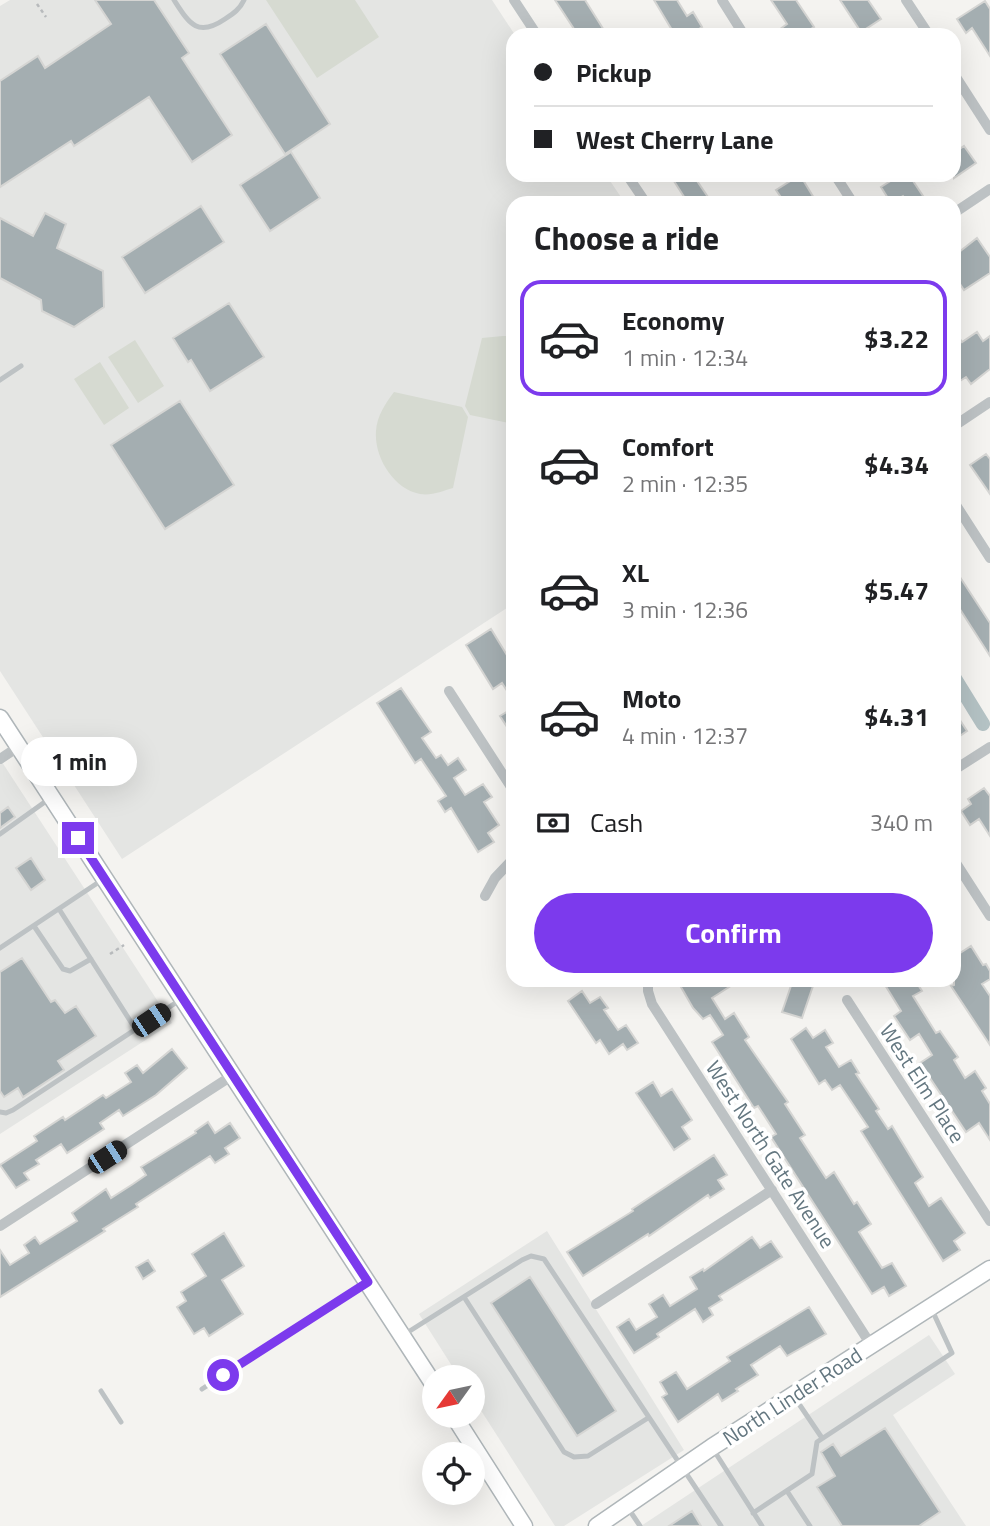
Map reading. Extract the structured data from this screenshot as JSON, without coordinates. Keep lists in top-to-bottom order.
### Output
{
  "streets": {
    "main road": ["North Linder Road"],
    "street": ["West Elm Place", "West North Gate Avenue"]
  },
  "crossings": [
    ["West North Gate Avenue", "North Linder Road"]
  ],
  "north": "bottom left",
  "page": {
    "banner": ["Pickup", "West Cherry Lane"],
    "heading": "Choose a ride",
    "list": [
      {
        "name": "Economy",
        "note": "1 min · 12:34",
        "value": "$3.22"
      },
      {
        "name": "Comfort",
        "note": "2 min · 12:35",
        "value": "$4.34"
      },
      {
        "name": "XL",
        "note": "3 min · 12:36",
        "value": "$5.47"
      },
      {
        "name": "Moto",
        "note": "4 min · 12:37",
        "value": "$4.31"
      }
    ],
    "bubble": "1 min",
    "pay": ["Cash", "340 m"],
    "buttons": "Confirm"
  }
}
